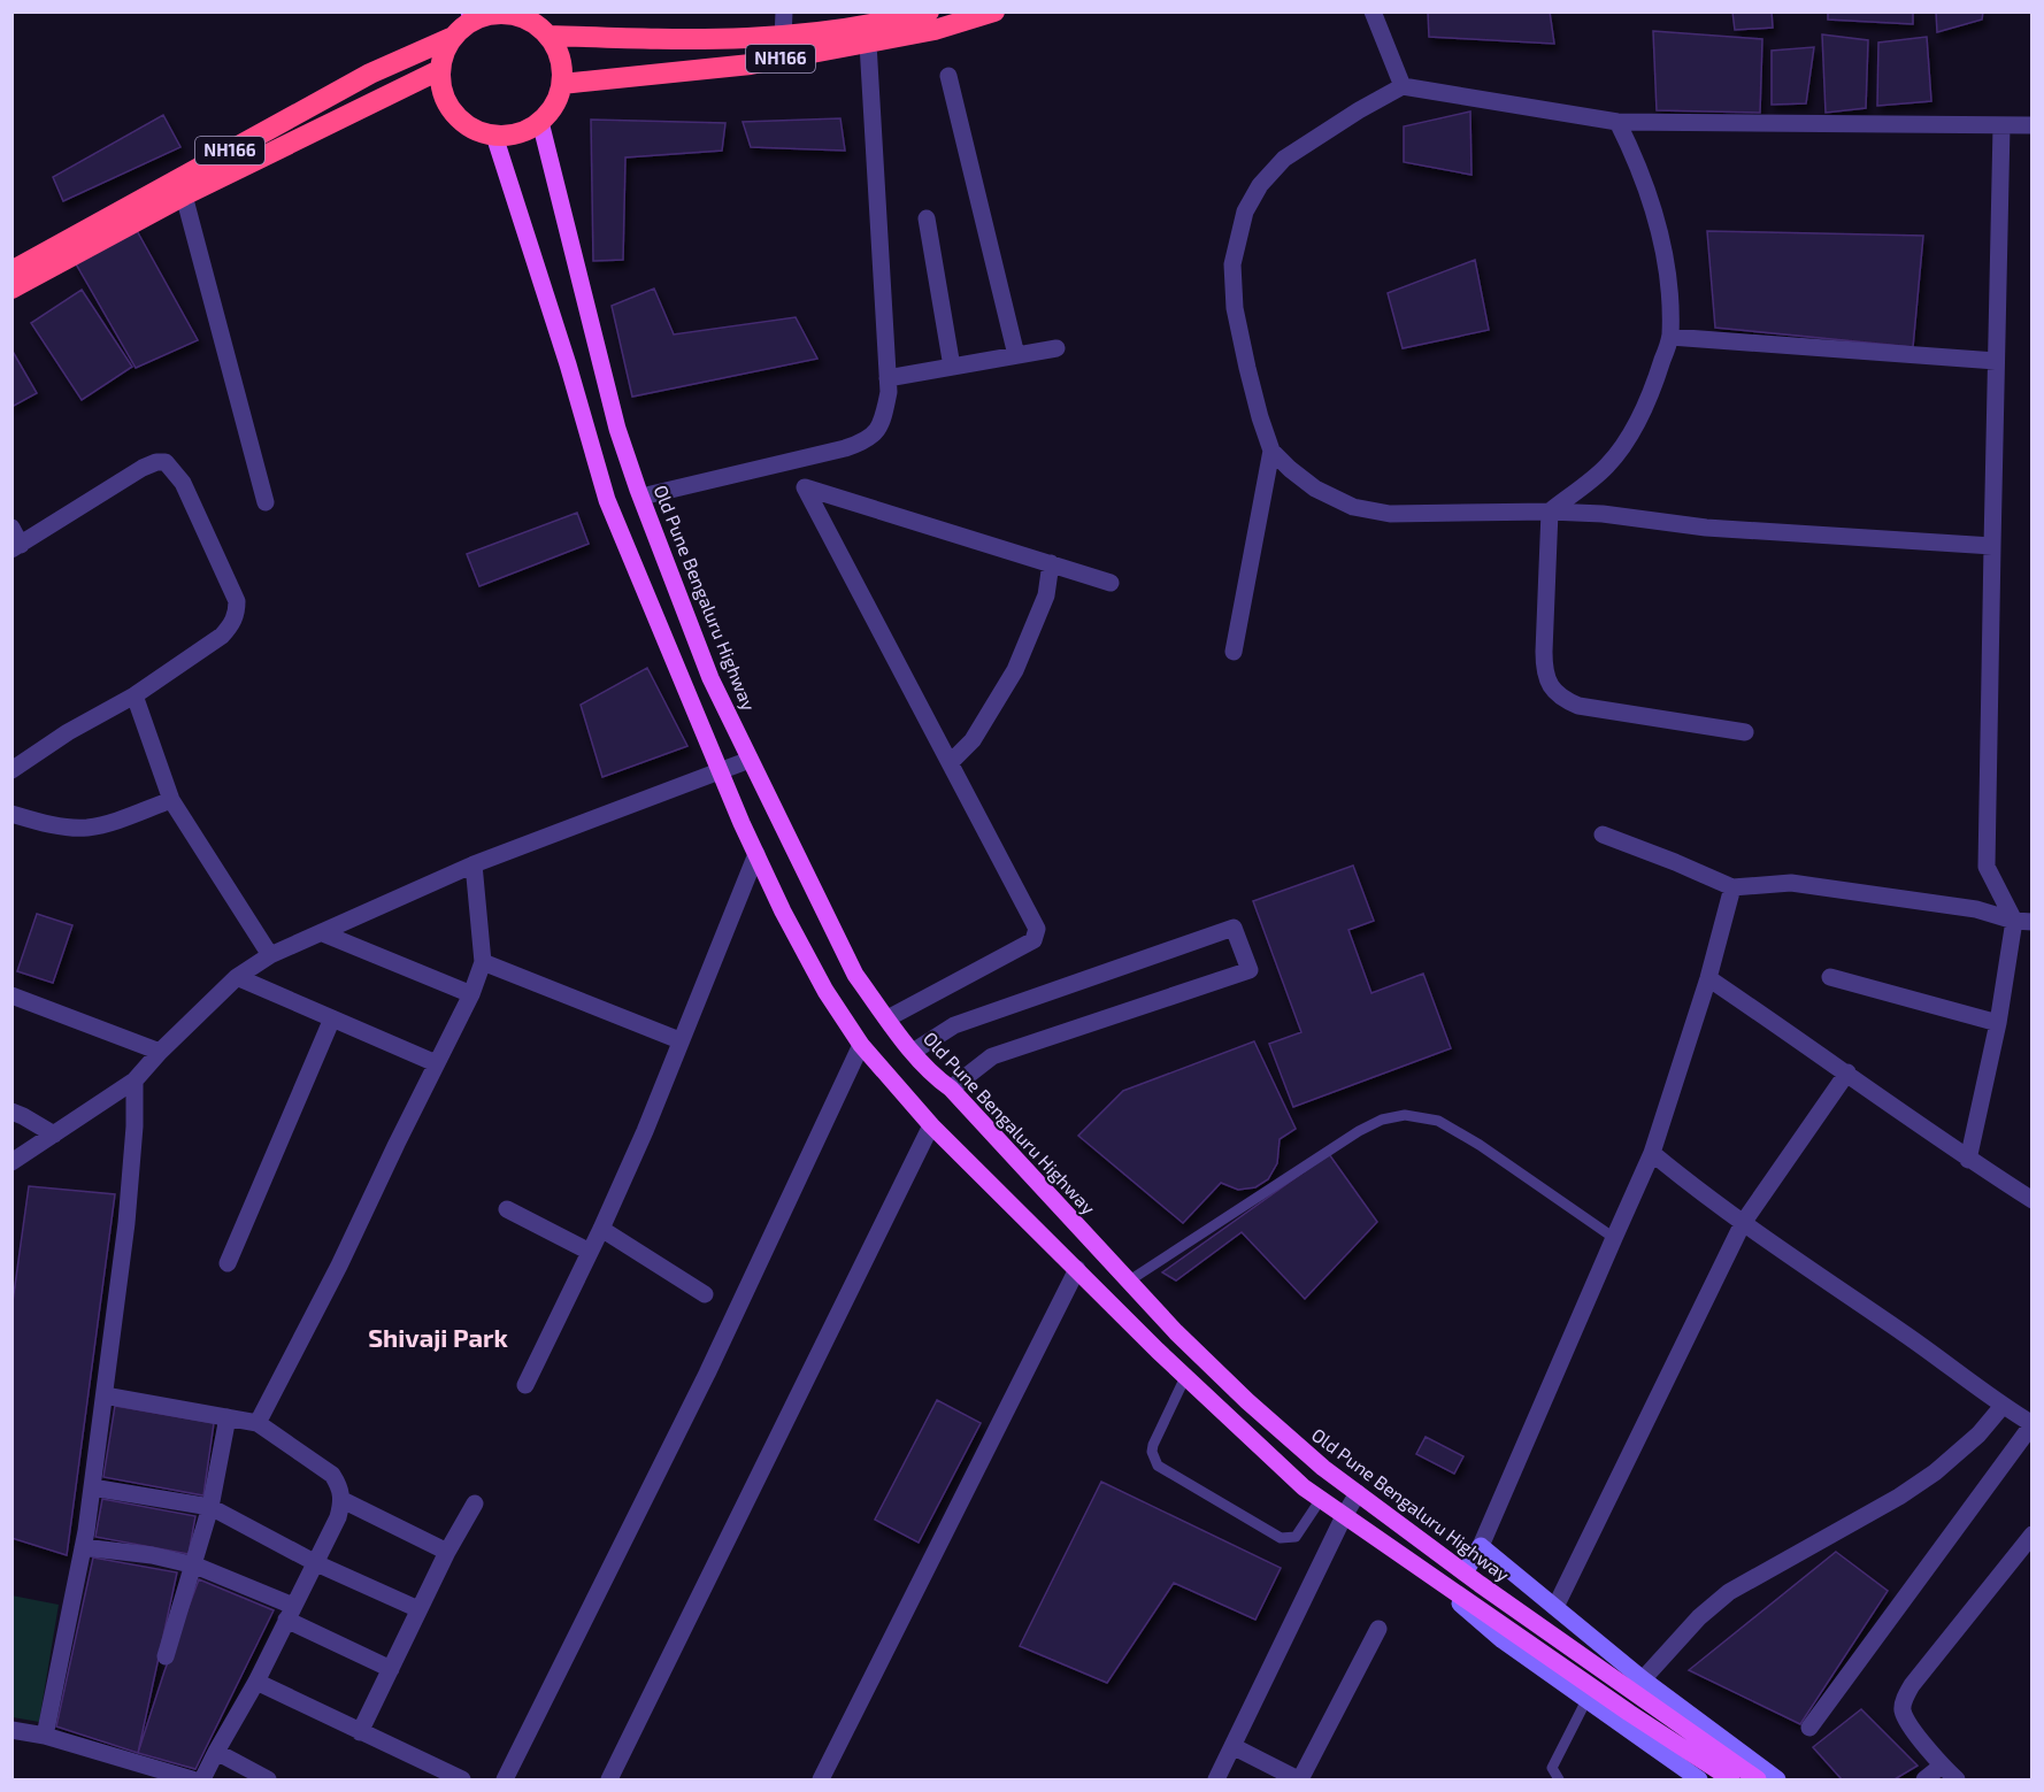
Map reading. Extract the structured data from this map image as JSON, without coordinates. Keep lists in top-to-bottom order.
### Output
{
  "streets": {
    "highway": ["NH166"],
    "main road": ["Old Pune Bengaluru Highway"]
  },
  "crossings": [
    ["NH166", "Old Pune Bengaluru Highway"]
  ],
  "districts": ["Shivaji Park"]
}
